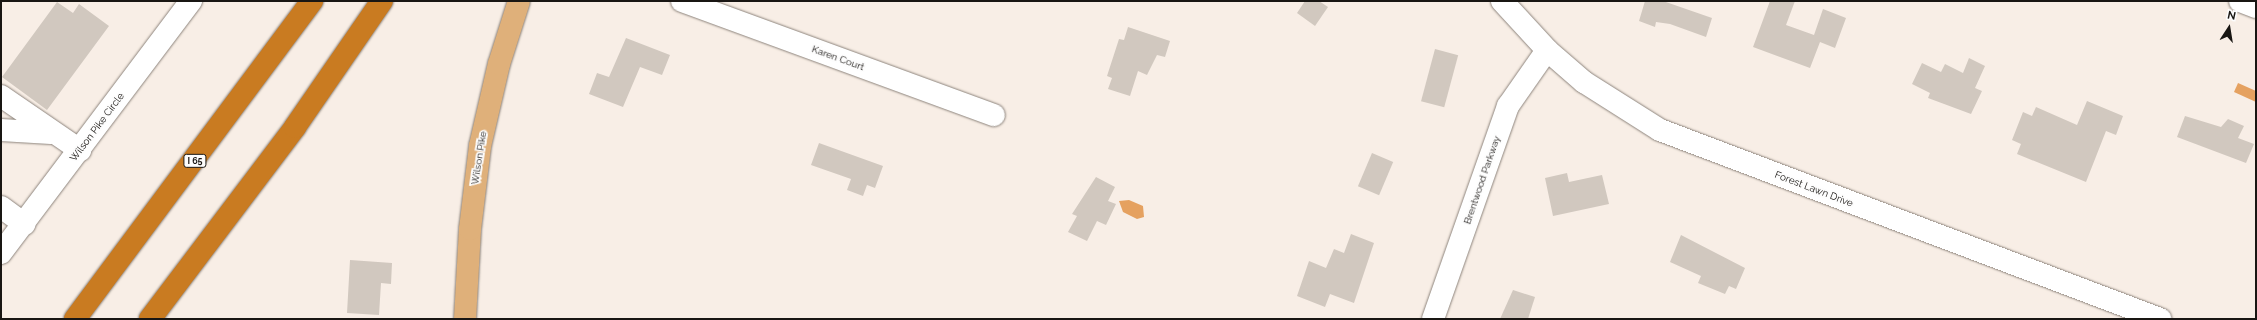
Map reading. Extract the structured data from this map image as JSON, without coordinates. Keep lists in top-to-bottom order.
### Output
{
  "streets": {
    "highway": ["I 65"],
    "main road": ["Wilson Pike"],
    "street": [
      "Karen Court",
      "Wilson Pike Circle",
      "Brentwood Parkway",
      "Forest Lawn Drive"
    ]
  },
  "crossings": [
    ["Brentwood Parkway", "Forest Lawn Drive"]
  ],
  "north": "top"
}
